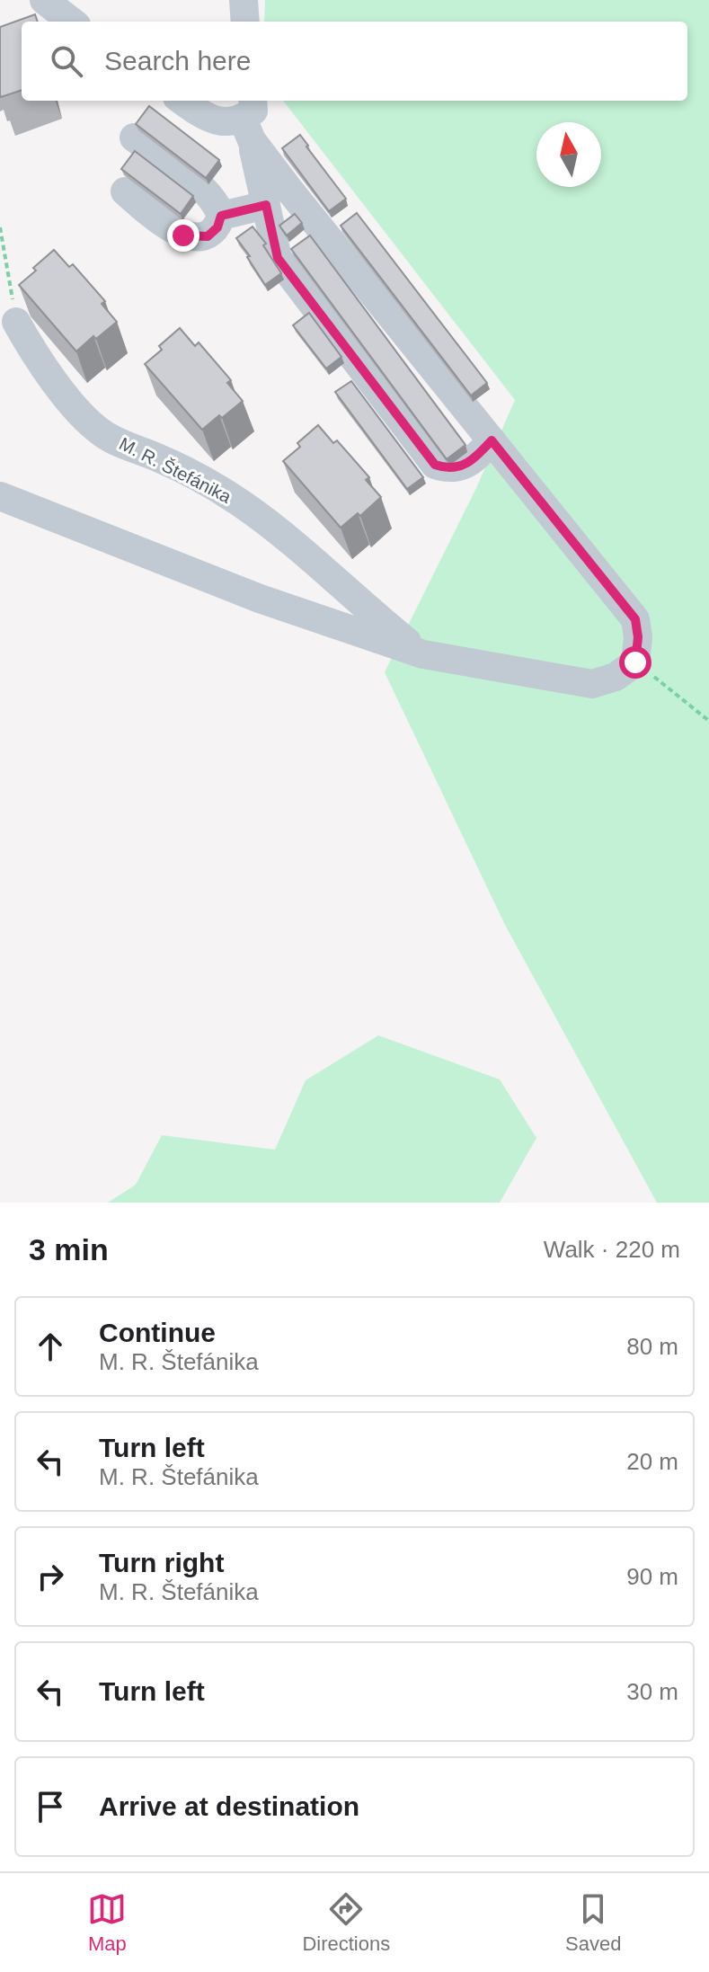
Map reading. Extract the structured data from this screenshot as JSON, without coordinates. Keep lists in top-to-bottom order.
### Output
{
  "streets": {
    "street": ["M. R. Štefánika"]
  },
  "north": "top",
  "page": {
    "search": "Search here",
    "heading": ["3 min", "Walk · 220 m"],
    "list": [
      ["Continue", "M. R. Štefánika", "80 m"],
      ["Turn left", "M. R. Štefánika", "20 m"],
      ["Turn right", "M. R. Štefánika", "90 m"],
      ["Turn left", "30 m"],
      "Arrive at destination"
    ],
    "nav": ["Map", "Directions", "Saved"]
  }
}
